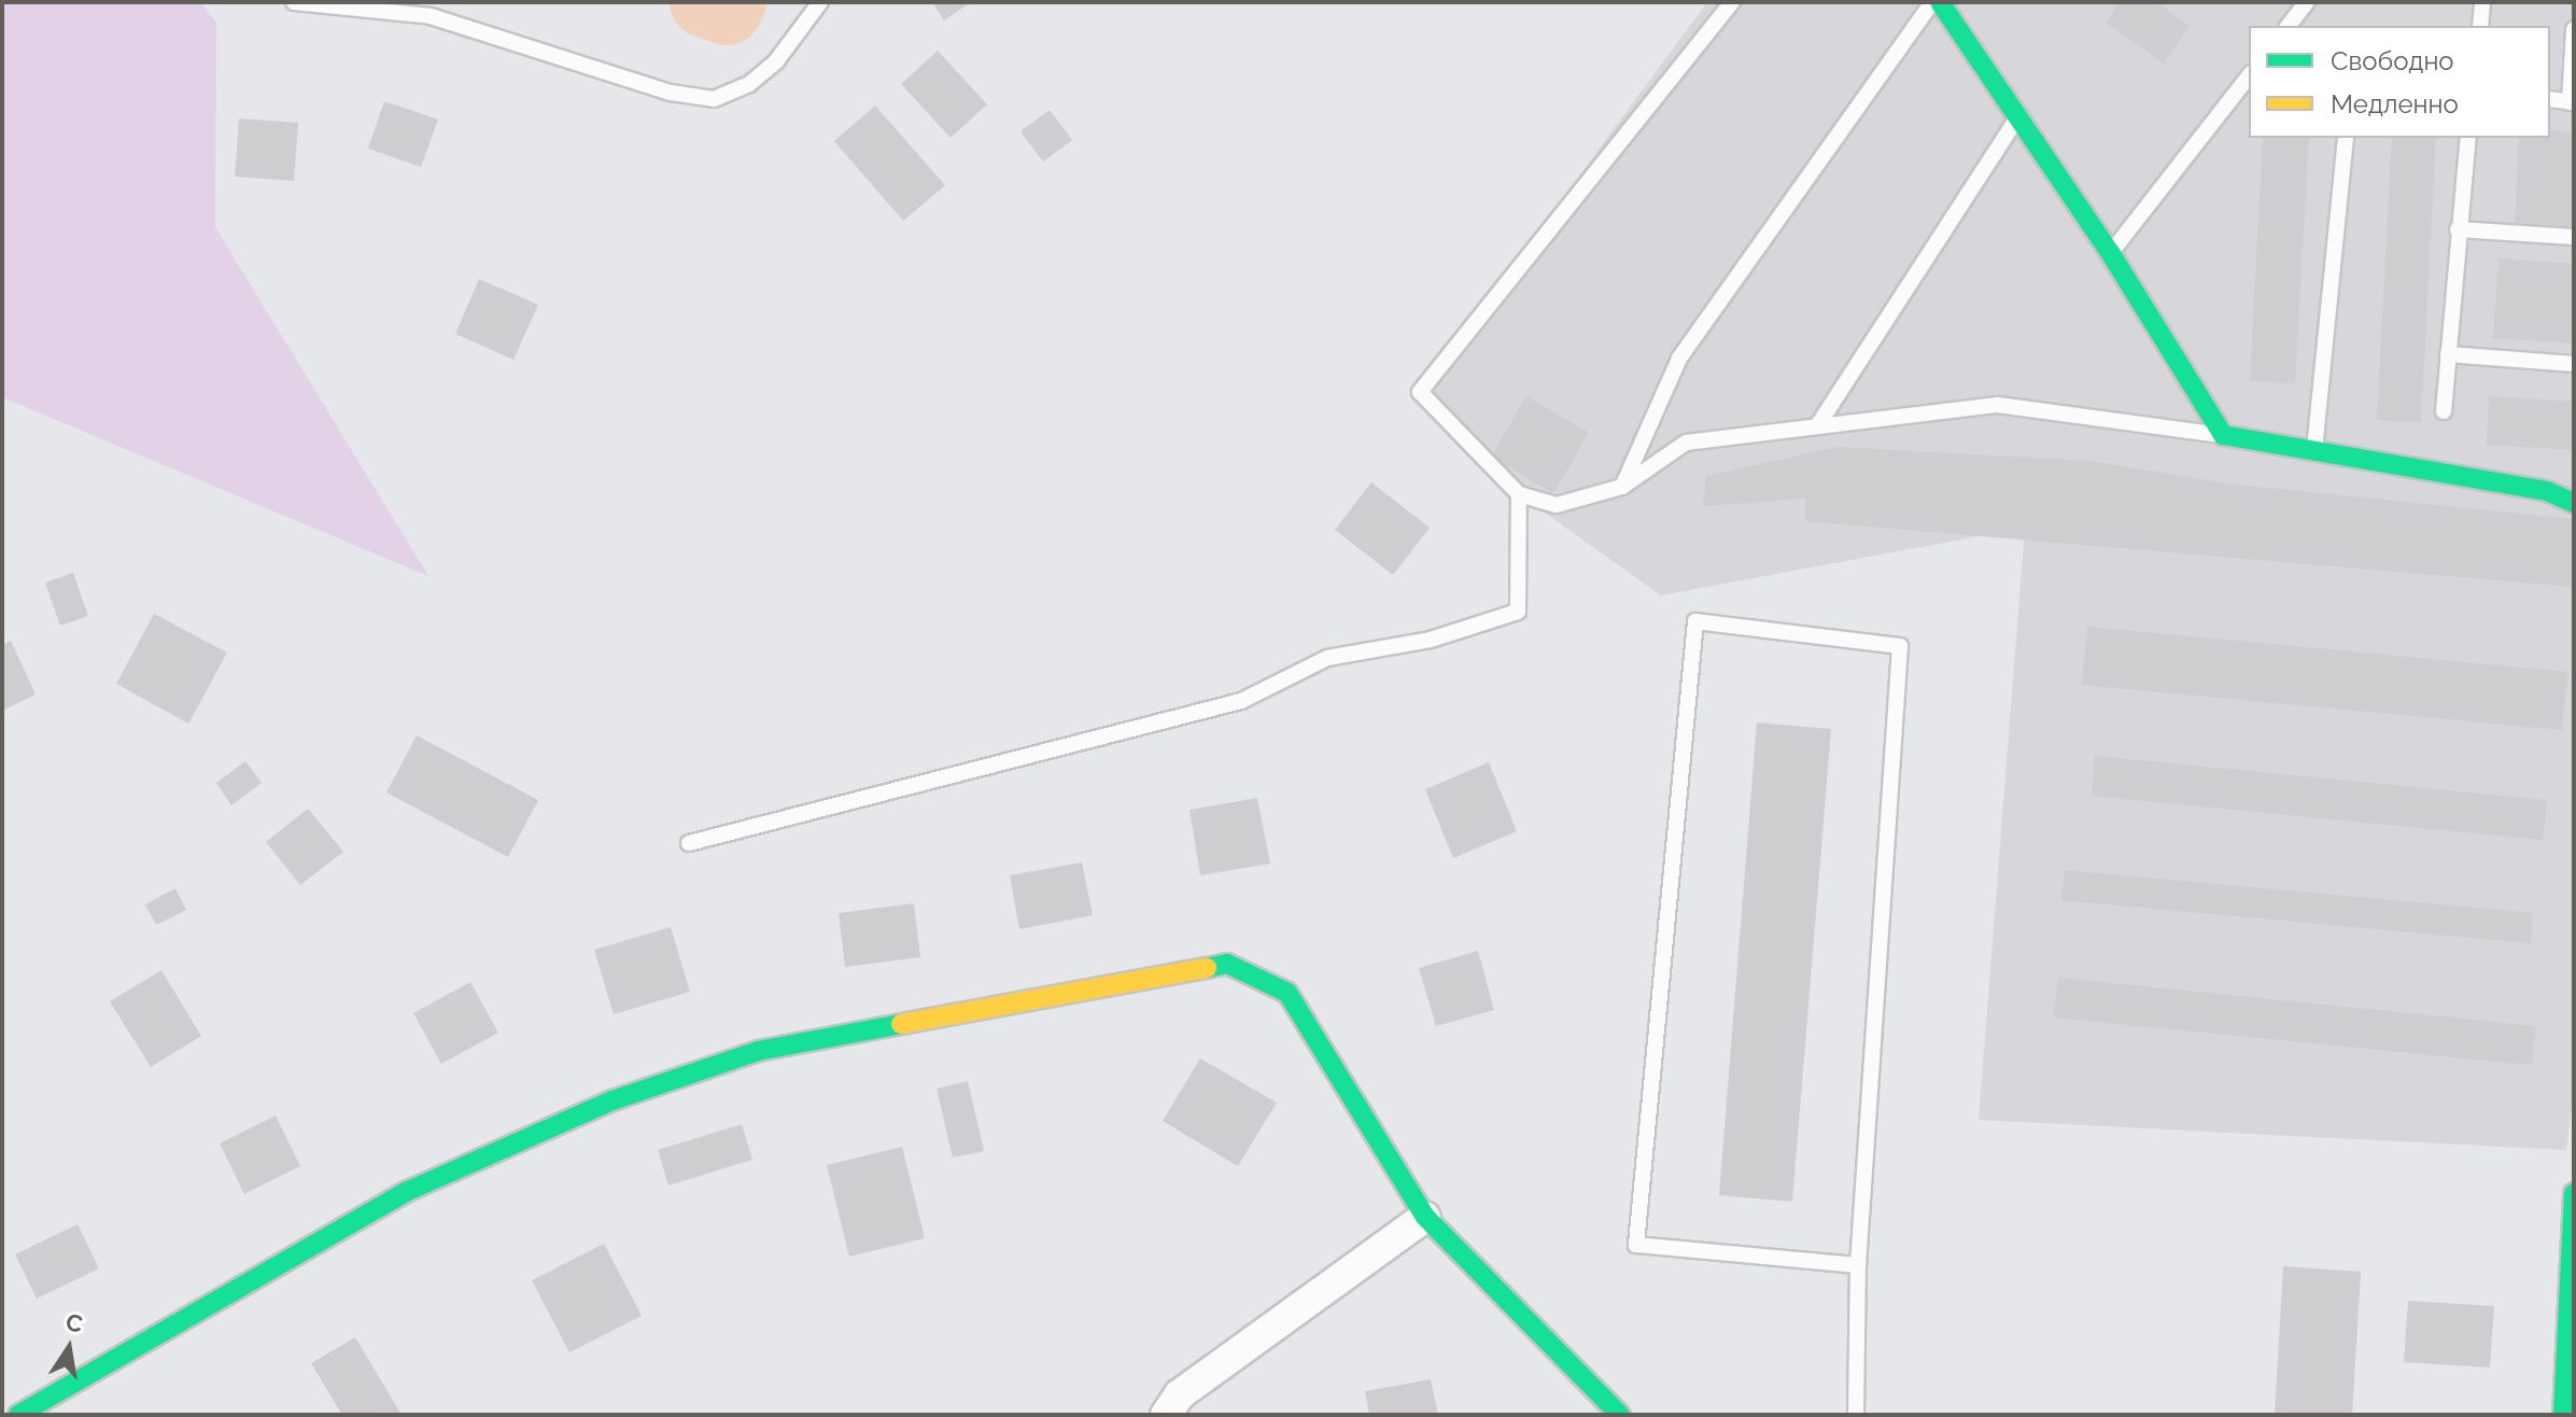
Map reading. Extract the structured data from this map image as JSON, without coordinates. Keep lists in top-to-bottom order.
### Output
{
  "legend": ["Свободно", "Медленно"],
  "north": "top"
}
